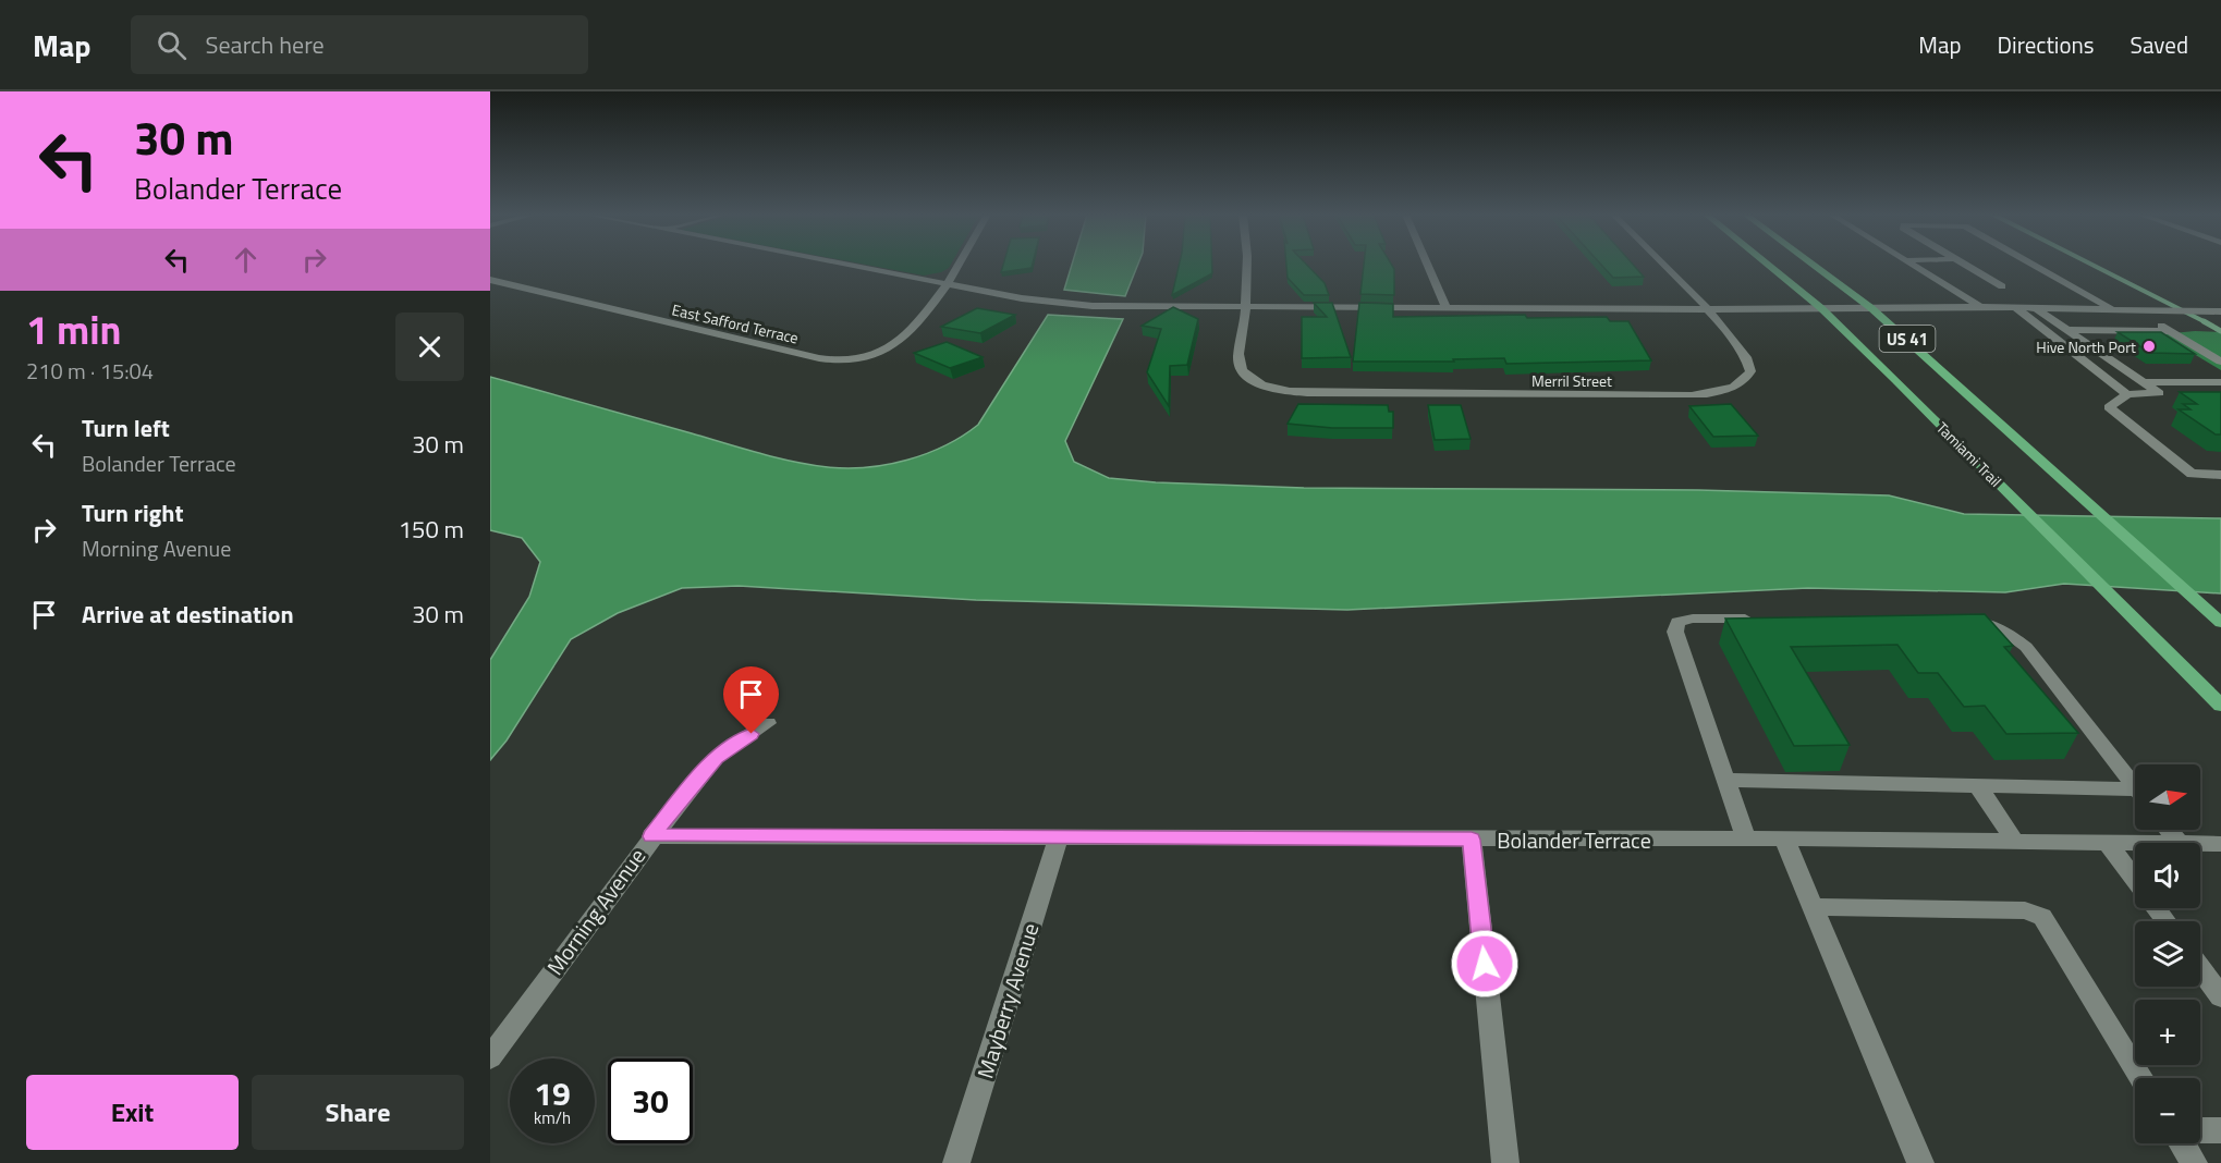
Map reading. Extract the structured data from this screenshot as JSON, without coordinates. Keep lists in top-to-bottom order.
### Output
{
  "streets": {
    "main road": ["US 41", "Tamiami Trail"],
    "street": [
      "East Safford Terrace",
      "Merril Street",
      "Bolander Terrace",
      "Morning Avenue",
      "Mayberry Avenue"
    ]
  },
  "crossings": [
    ["Bolander Terrace", "Morning Avenue"],
    ["Bolander Terrace", "Mayberry Avenue"]
  ],
  "places": ["Hive North Port"],
  "north": "right",
  "page": {
    "header": "Map",
    "search": "Search here",
    "nav": ["Map", "Directions", "Saved"],
    "turn": ["30 m", "Bolander Terrace"],
    "heading": ["1 min", "210 m · 15:04"],
    "list": [
      {
        "name": "Turn left",
        "note": "Bolander Terrace",
        "value": "30 m"
      },
      {
        "name": "Turn right",
        "note": "Morning Avenue",
        "value": "150 m"
      },
      {
        "name": "Arrive at destination",
        "value": "30 m"
      }
    ],
    "map_buttons": ["+", "−"],
    "speed": "19 km/h",
    "limit": "30",
    "buttons": ["Exit", "Share"]
  }
}
